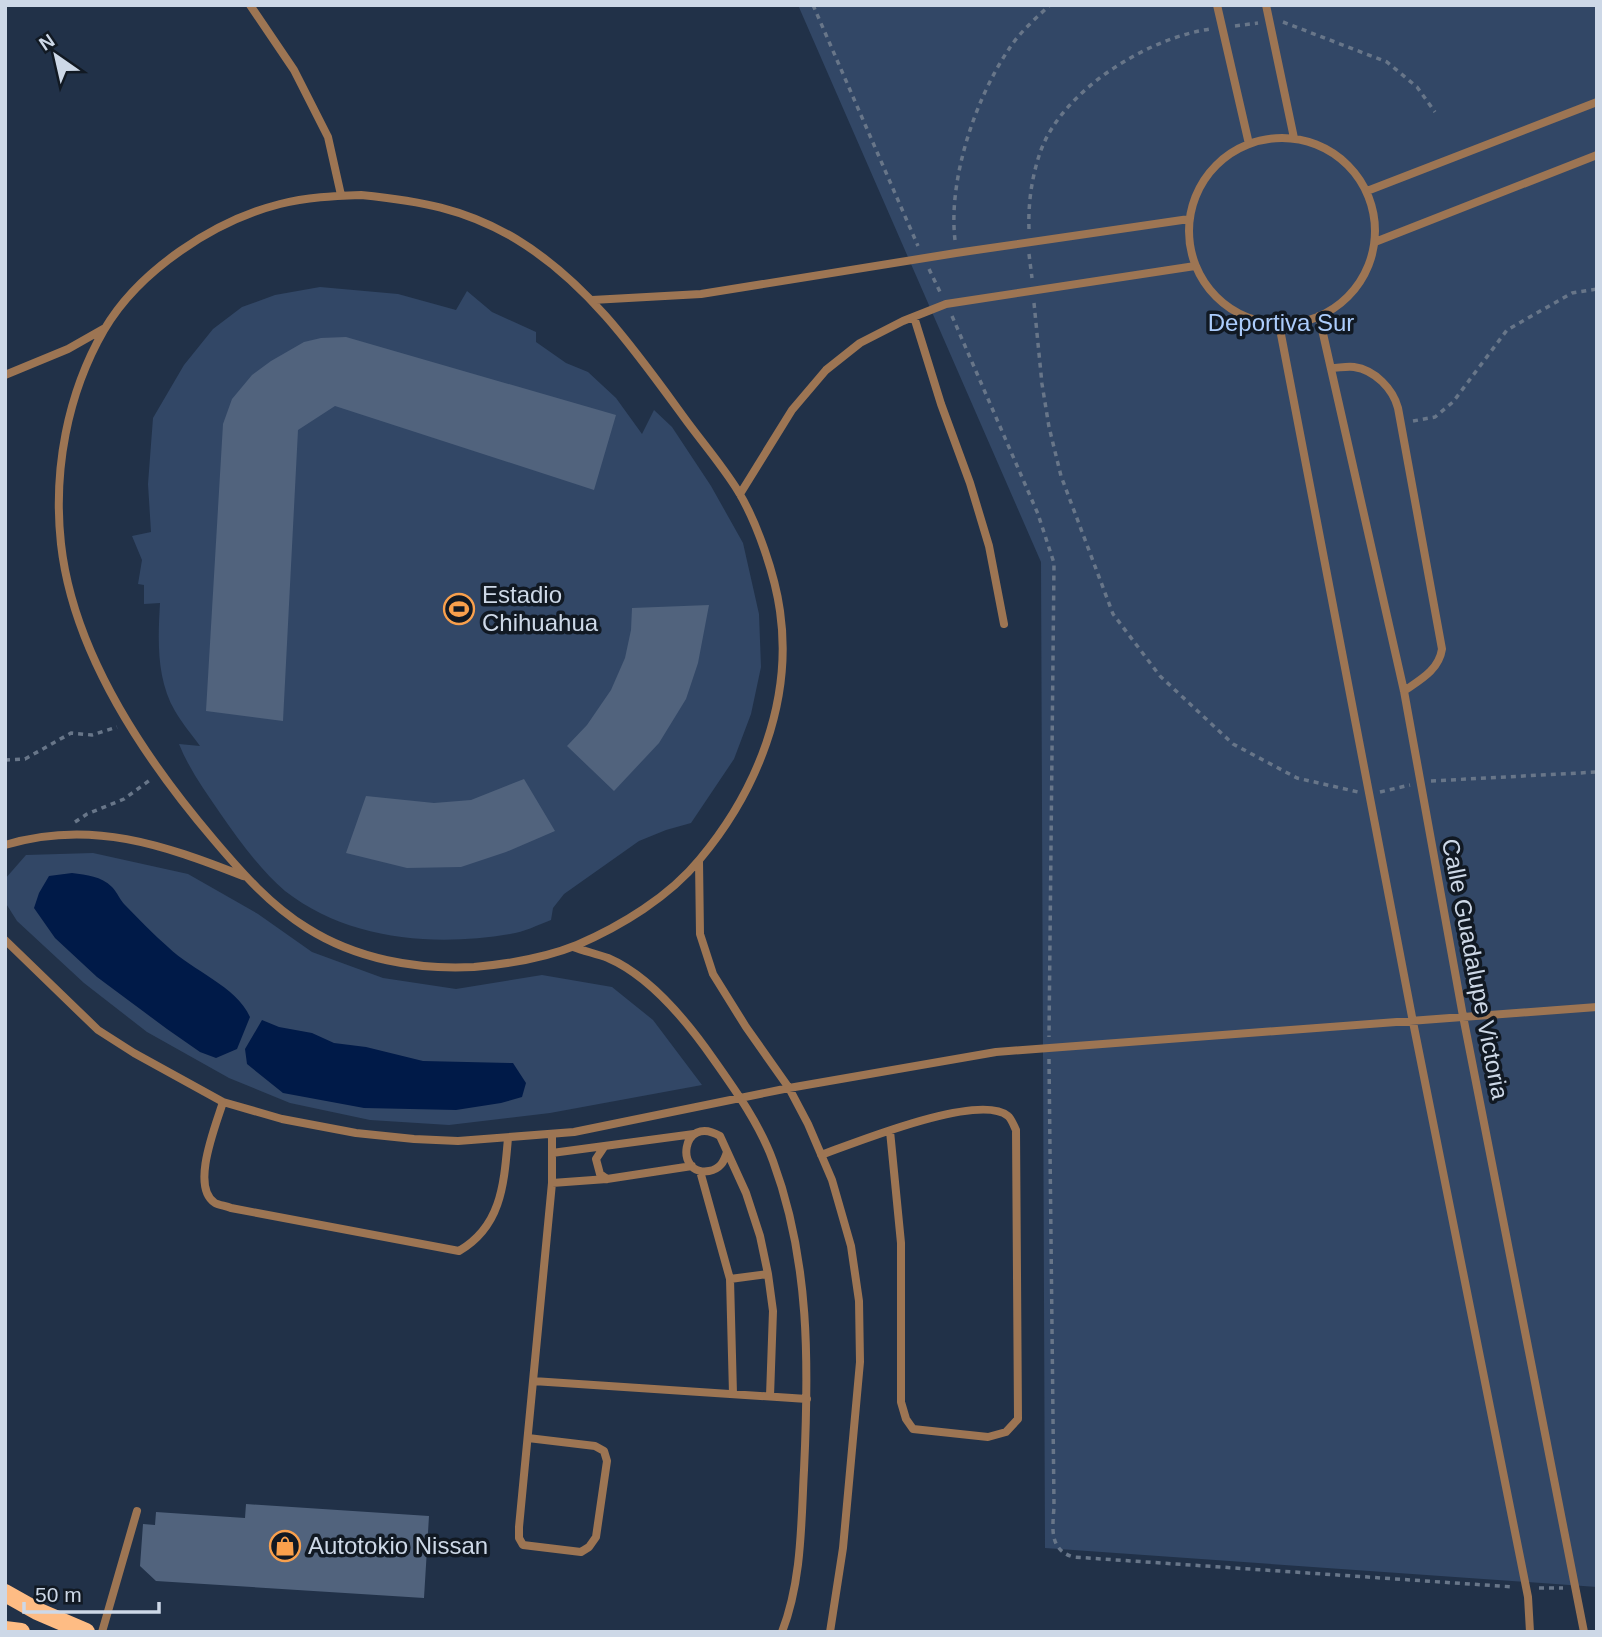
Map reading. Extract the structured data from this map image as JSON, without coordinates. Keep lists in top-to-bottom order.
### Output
{
  "streets": {
    "lane": ["Calle Guadalupe Victoria"]
  },
  "parks": ["Deportiva Sur"],
  "places": {
    "sports": ["Estadio Chihuahua"],
    "shop": ["Autotokio Nissan"]
  },
  "scale_bar": "50 m",
  "north": "top left"
}
